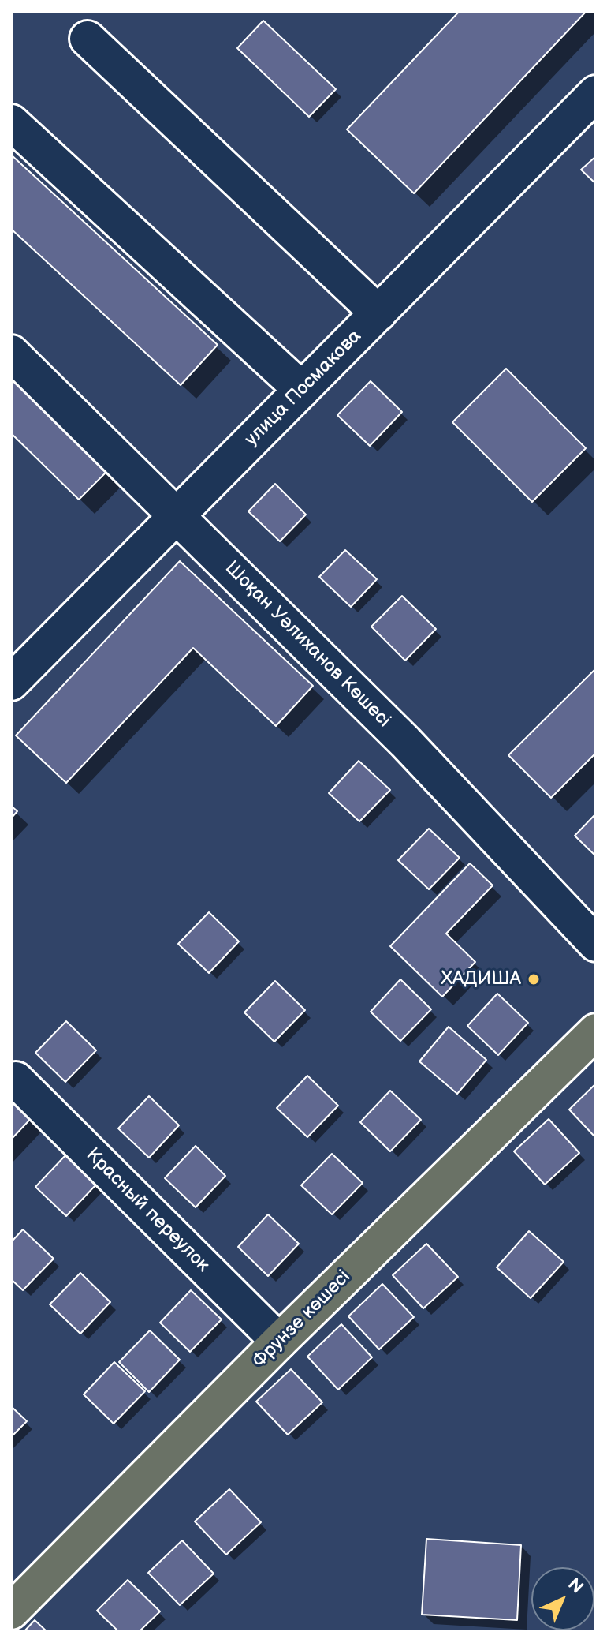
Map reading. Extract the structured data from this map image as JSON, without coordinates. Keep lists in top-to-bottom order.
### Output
{
  "streets": {
    "main road": ["Фрунзе көшесі"],
    "street": ["улица Посмакова", "Шоқан Уәлиханов Көшесі", "Красный переулок"]
  },
  "crossings": [
    ["улица Посмакова", "Шоқан Уәлиханов Көшесі"],
    ["Красный переулок", "Фрунзе көшесі"]
  ],
  "places": ["ХАДИША"],
  "north": "top right"
}
